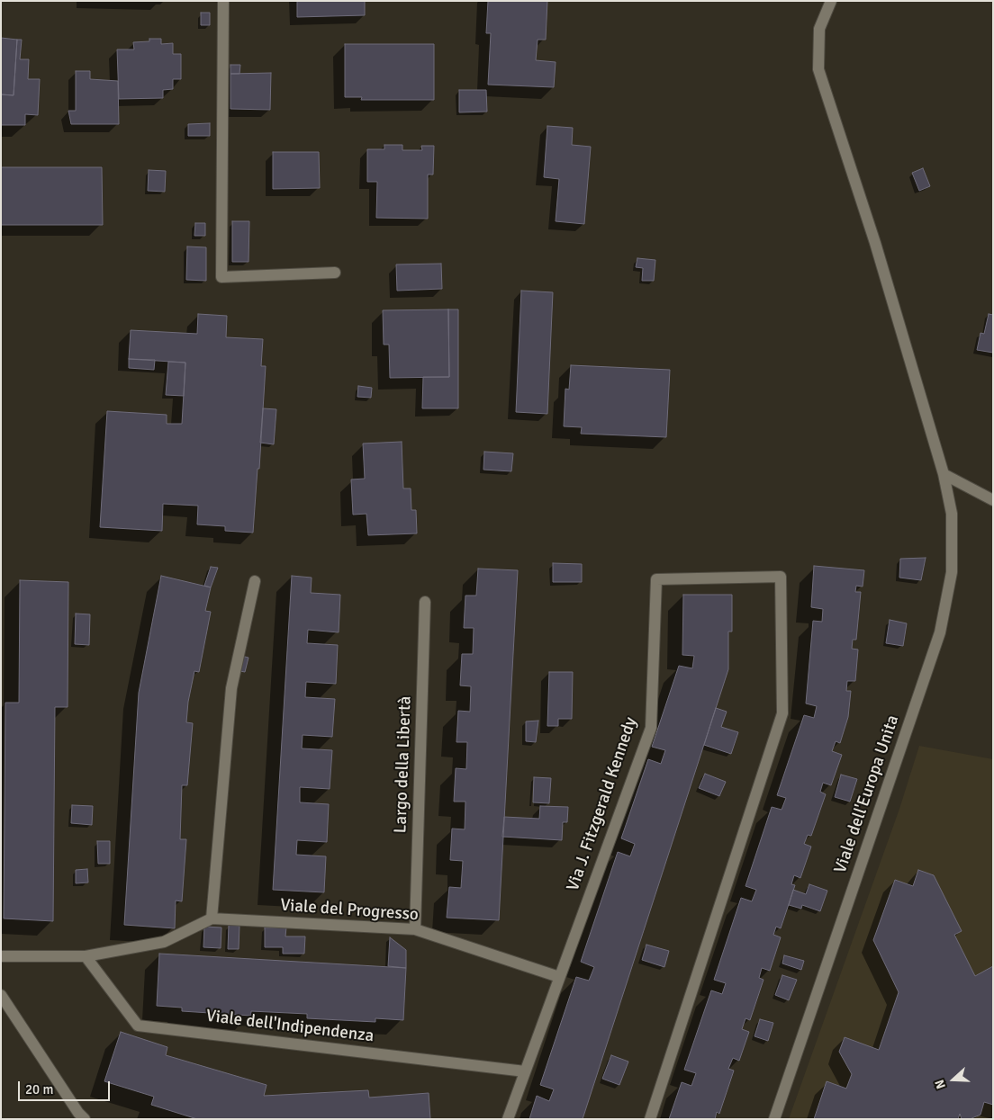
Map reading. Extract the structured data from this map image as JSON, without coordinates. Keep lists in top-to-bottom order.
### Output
{
  "streets": {
    "street": [
      "Largo della Libertà",
      "Viale dell'Europa Unita",
      "Via J. Fitzgerald Kennedy",
      "Viale del Progresso",
      "Viale dell'Indipendenza"
    ]
  },
  "crossings": [
    ["Largo della Libertà", "Viale del Progresso"],
    ["Via J. Fitzgerald Kennedy", "Viale del Progresso"],
    ["Via J. Fitzgerald Kennedy", "Viale dell'Indipendenza"],
    ["Viale del Progresso", "Viale dell'Indipendenza"]
  ],
  "scale_bar": "20 m",
  "north": "left"
}
